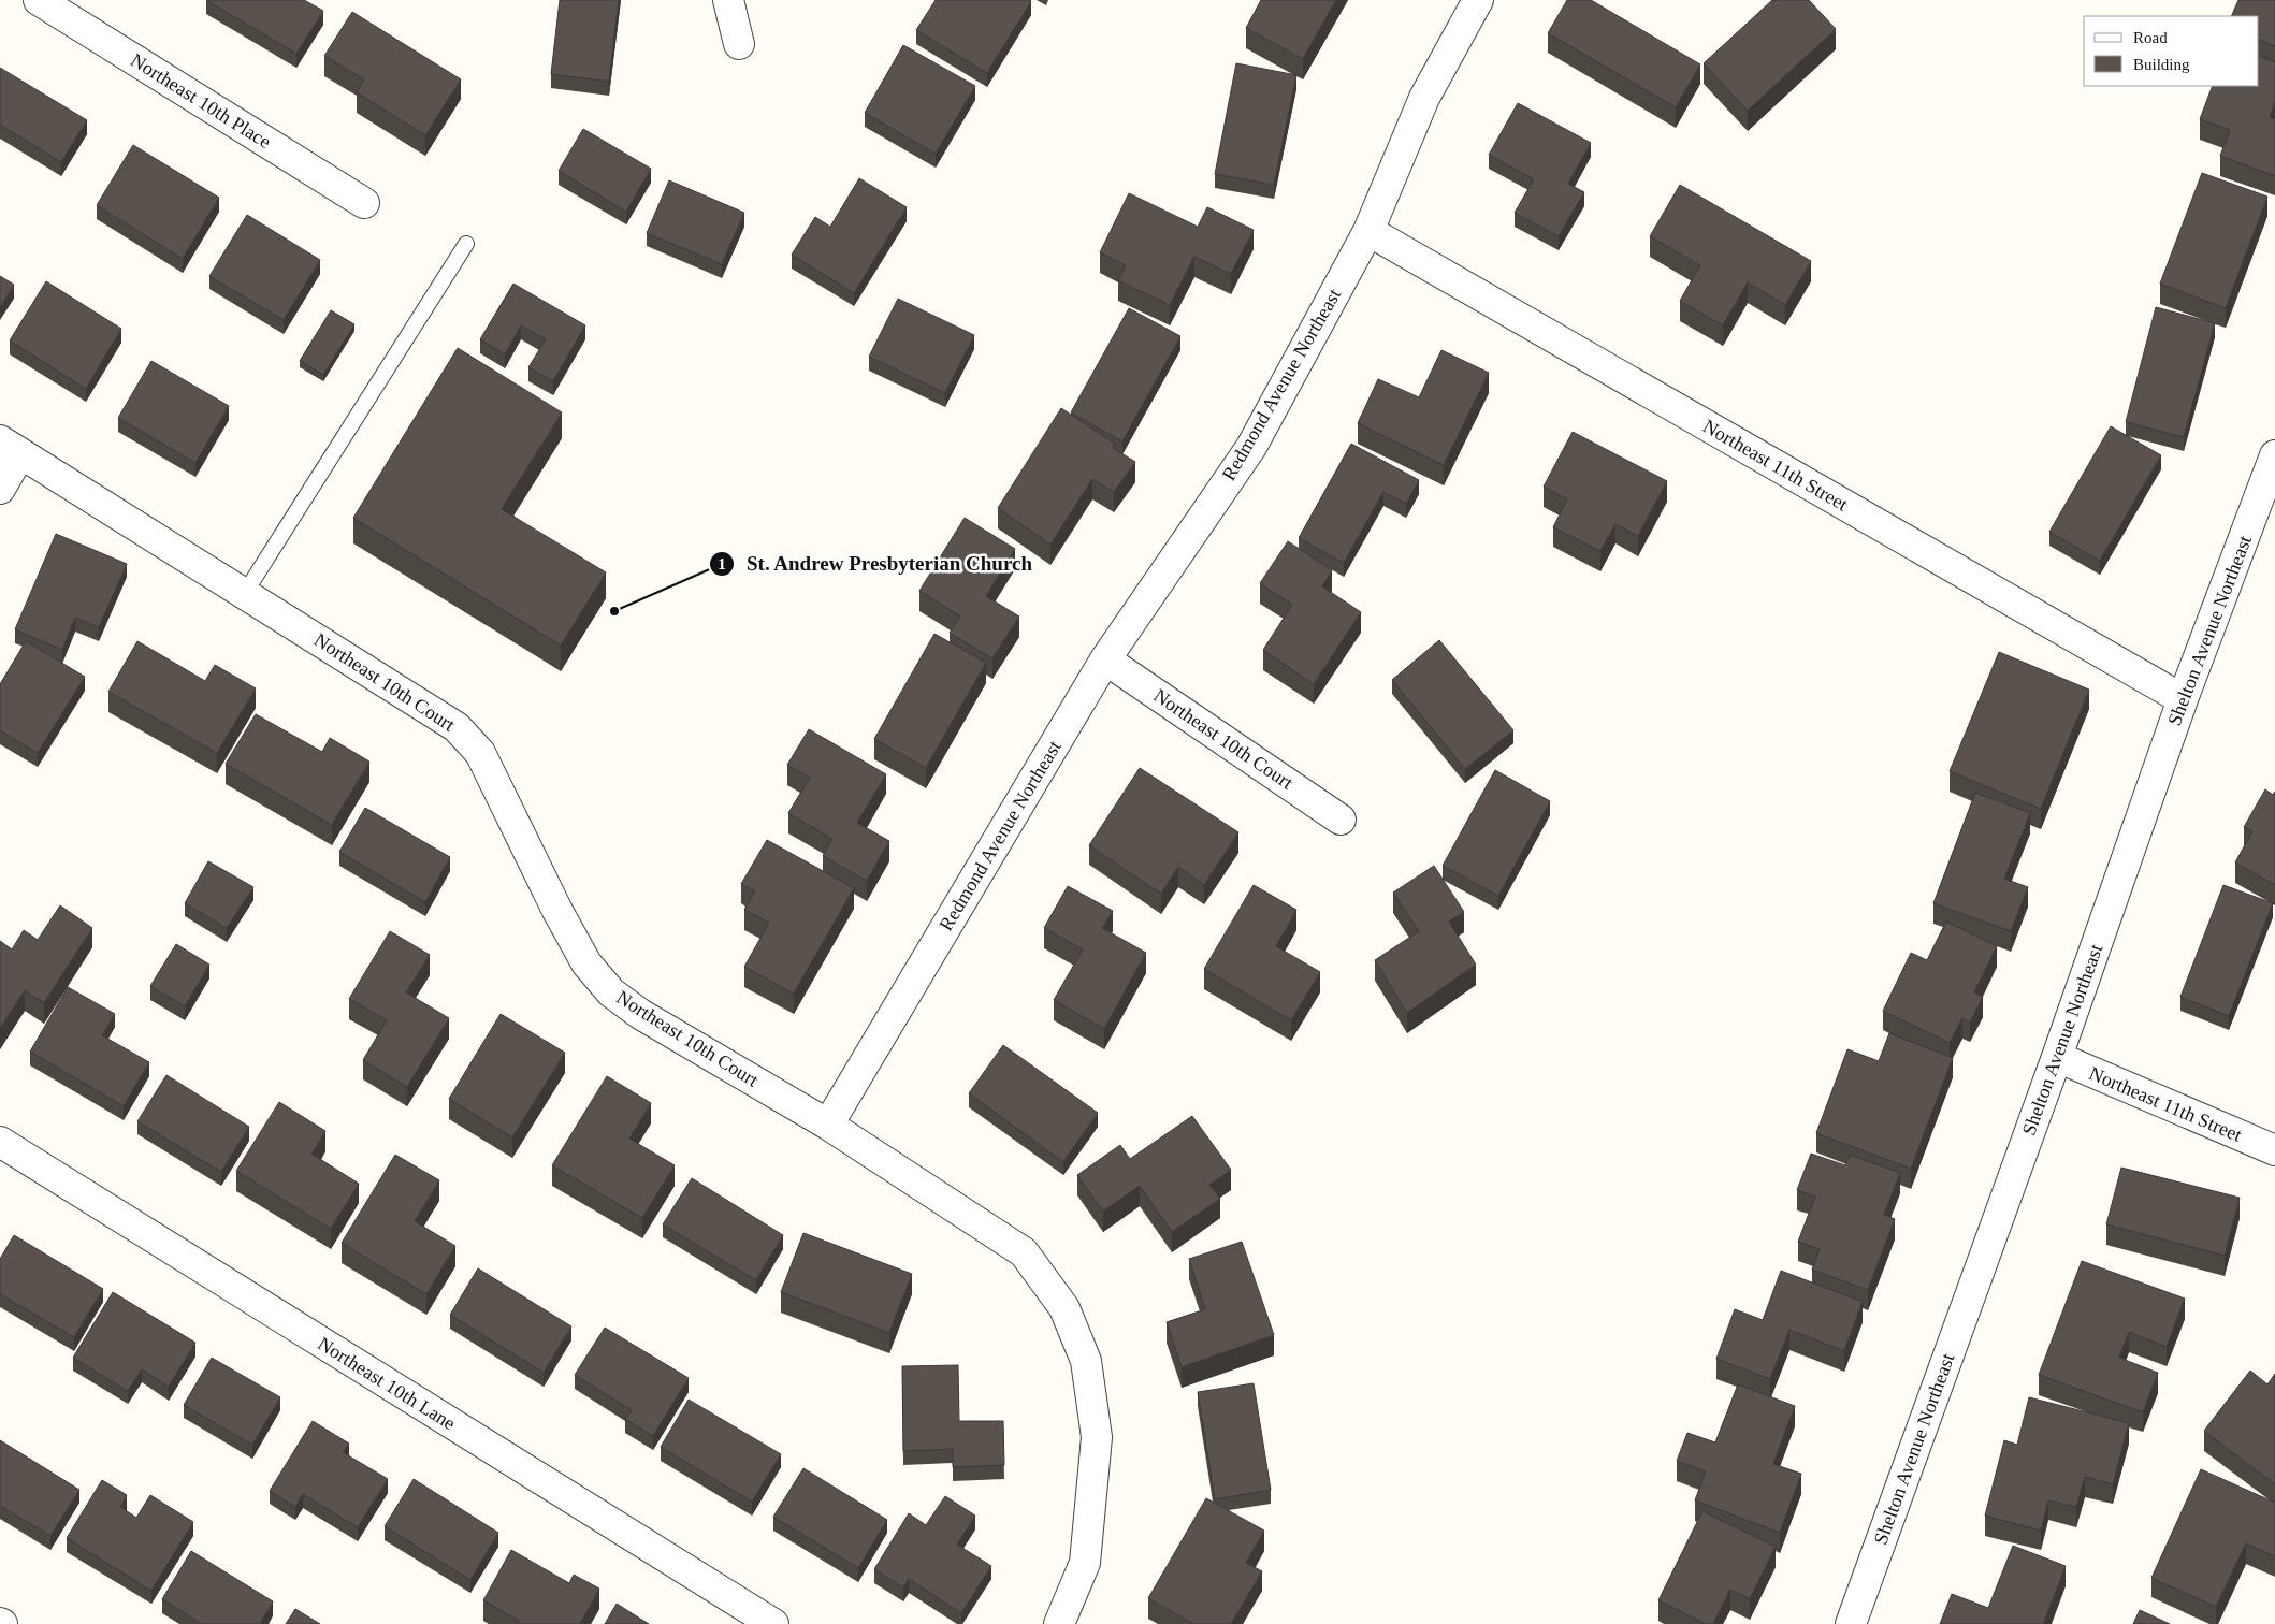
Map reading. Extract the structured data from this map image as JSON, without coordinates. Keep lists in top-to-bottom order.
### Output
{
  "streets": {
    "street": [
      "Northeast 10th Place",
      "Redmond Avenue Northeast",
      "Northeast 11th Street",
      "Shelton Avenue Northeast",
      "Northeast 10th Court",
      "Northeast 10th Lane"
    ]
  },
  "crossings": [
    ["Redmond Avenue Northeast", "Northeast 11th Street"],
    ["Redmond Avenue Northeast", "Northeast 10th Court"],
    ["Northeast 11th Street", "Shelton Avenue Northeast"]
  ],
  "places": ["St. Andrew Presbyterian Church"],
  "legend": ["Road", "Building"]
}
